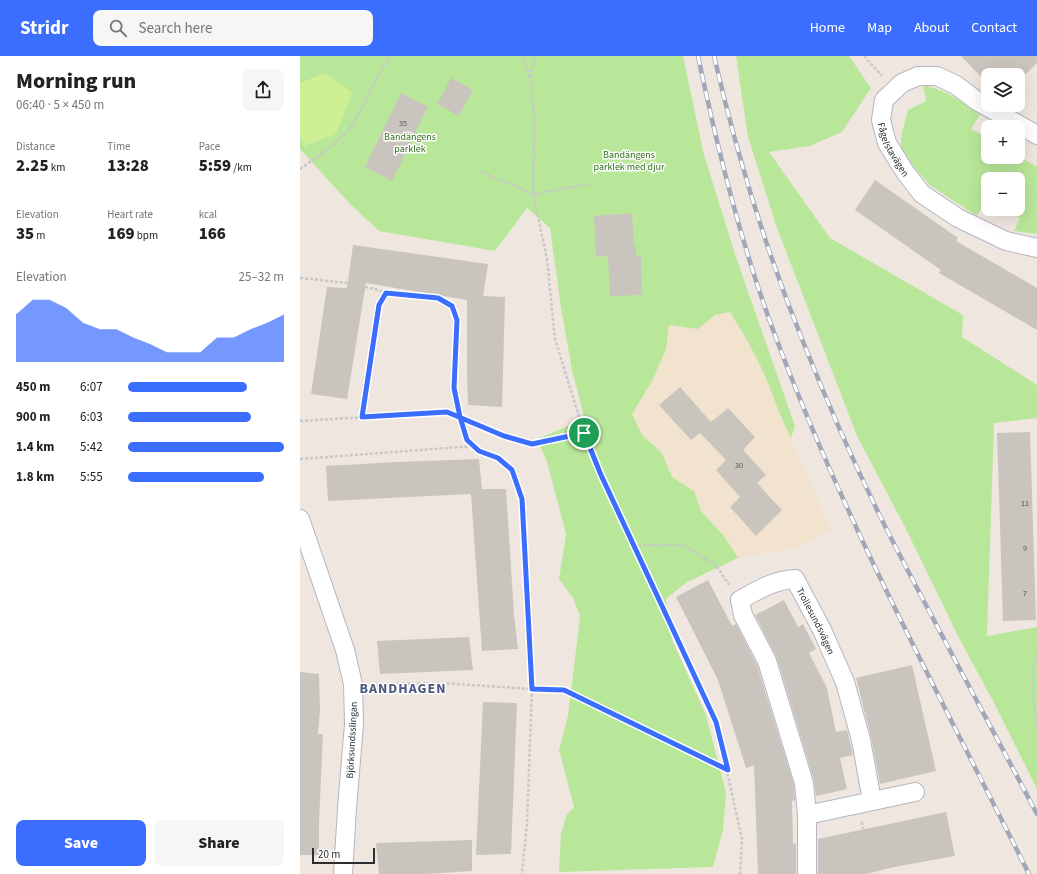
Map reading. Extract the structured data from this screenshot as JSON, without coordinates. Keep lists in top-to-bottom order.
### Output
{
  "streets": {
    "street": ["Fågelstavägen", "Trollesundsvägen", "Björksundsslingan"]
  },
  "districts": ["BANDHAGEN"],
  "parks": ["Bandängens parklek", "Bandängens parklek med djur"],
  "house_numbers": [
    "35",
    "30",
    "11",
    "9",
    "7"
  ],
  "scale_bar": "20 m",
  "page": {
    "header": "Stridr",
    "search": "Search here",
    "nav": [
      "Home",
      "Map",
      "About",
      "Contact"
    ],
    "heading": ["Morning run", "06:40 · 5 × 450 m"],
    "map_buttons": ["+", "−"],
    "stats": [
      ["Distance", "2.25 km"],
      ["Time", "13:28"],
      ["Pace", "5:59 /km"],
      ["Elevation", "35 m"],
      ["Heart rate", "169 bpm"],
      ["kcal", "166"]
    ],
    "chart": ["Elevation", "25–32 m"],
    "list": [
      {
        "name": "450 m",
        "note": "6:07"
      },
      {
        "name": "900 m",
        "note": "6:03"
      },
      {
        "name": "1.4 km",
        "note": "5:42"
      },
      {
        "name": "1.8 km",
        "note": "5:55"
      }
    ],
    "buttons": ["Save", "Share"],
    "scale": "20 m"
  }
}
